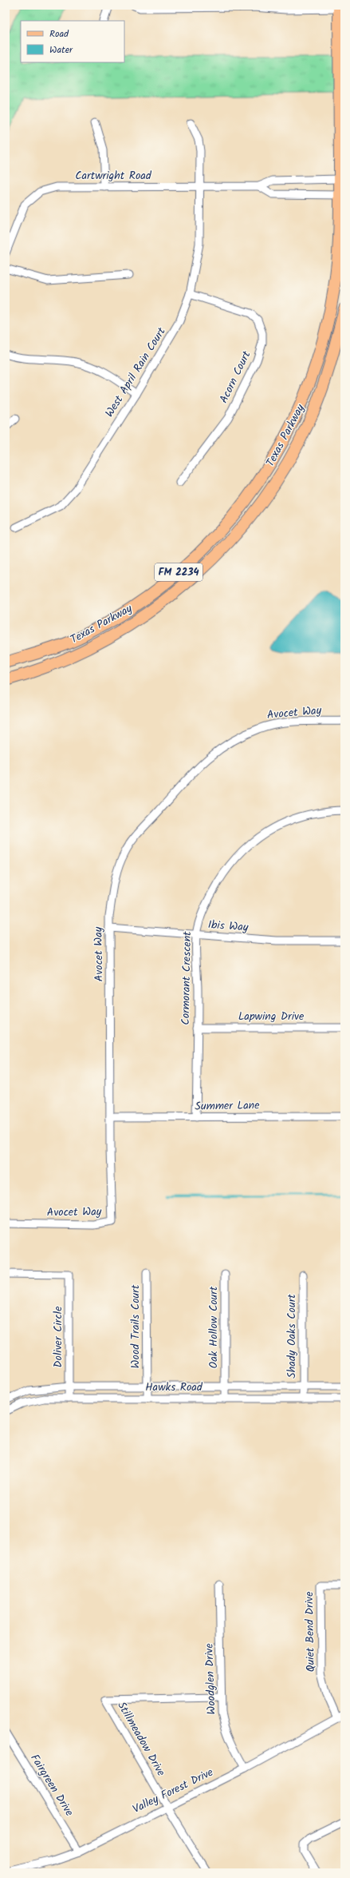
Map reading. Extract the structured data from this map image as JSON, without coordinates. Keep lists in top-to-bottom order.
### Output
{
  "streets": {
    "main road": ["Texas Parkway", "FM 2234"],
    "street": [
      "Cartwright Road",
      "West April Rain Court",
      "Acorn Court",
      "Avocet Way",
      "Ibis Way",
      "Cormorant Crescent",
      "Lapwing Drive",
      "Summer Lane",
      "Wood Trails Court",
      "Oak Hollow Court",
      "Shady Oaks Court",
      "Doliver Circle",
      "Hawks Road",
      "Quiet Bend Drive",
      "Woodglen Drive",
      "Stillmeadow Drive",
      "Fairgreen Drive",
      "Valley Forest Drive"
    ]
  },
  "crossings": [
    ["Cartwright Road", "West April Rain Court"],
    ["Cartwright Road", "Texas Parkway"],
    ["West April Rain Court", "Acorn Court"],
    ["Avocet Way", "Ibis Way"],
    ["Avocet Way", "Summer Lane"],
    ["Ibis Way", "Cormorant Crescent"],
    ["Cormorant Crescent", "Lapwing Drive"],
    ["Cormorant Crescent", "Summer Lane"],
    ["Wood Trails Court", "Hawks Road"],
    ["Oak Hollow Court", "Hawks Road"],
    ["Shady Oaks Court", "Hawks Road"],
    ["Doliver Circle", "Hawks Road"],
    ["Quiet Bend Drive", "Valley Forest Drive"],
    ["Woodglen Drive", "Stillmeadow Drive"],
    ["Woodglen Drive", "Valley Forest Drive"],
    ["Stillmeadow Drive", "Valley Forest Drive"],
    ["Fairgreen Drive", "Valley Forest Drive"]
  ],
  "legend": ["Road", "Water"]
}
